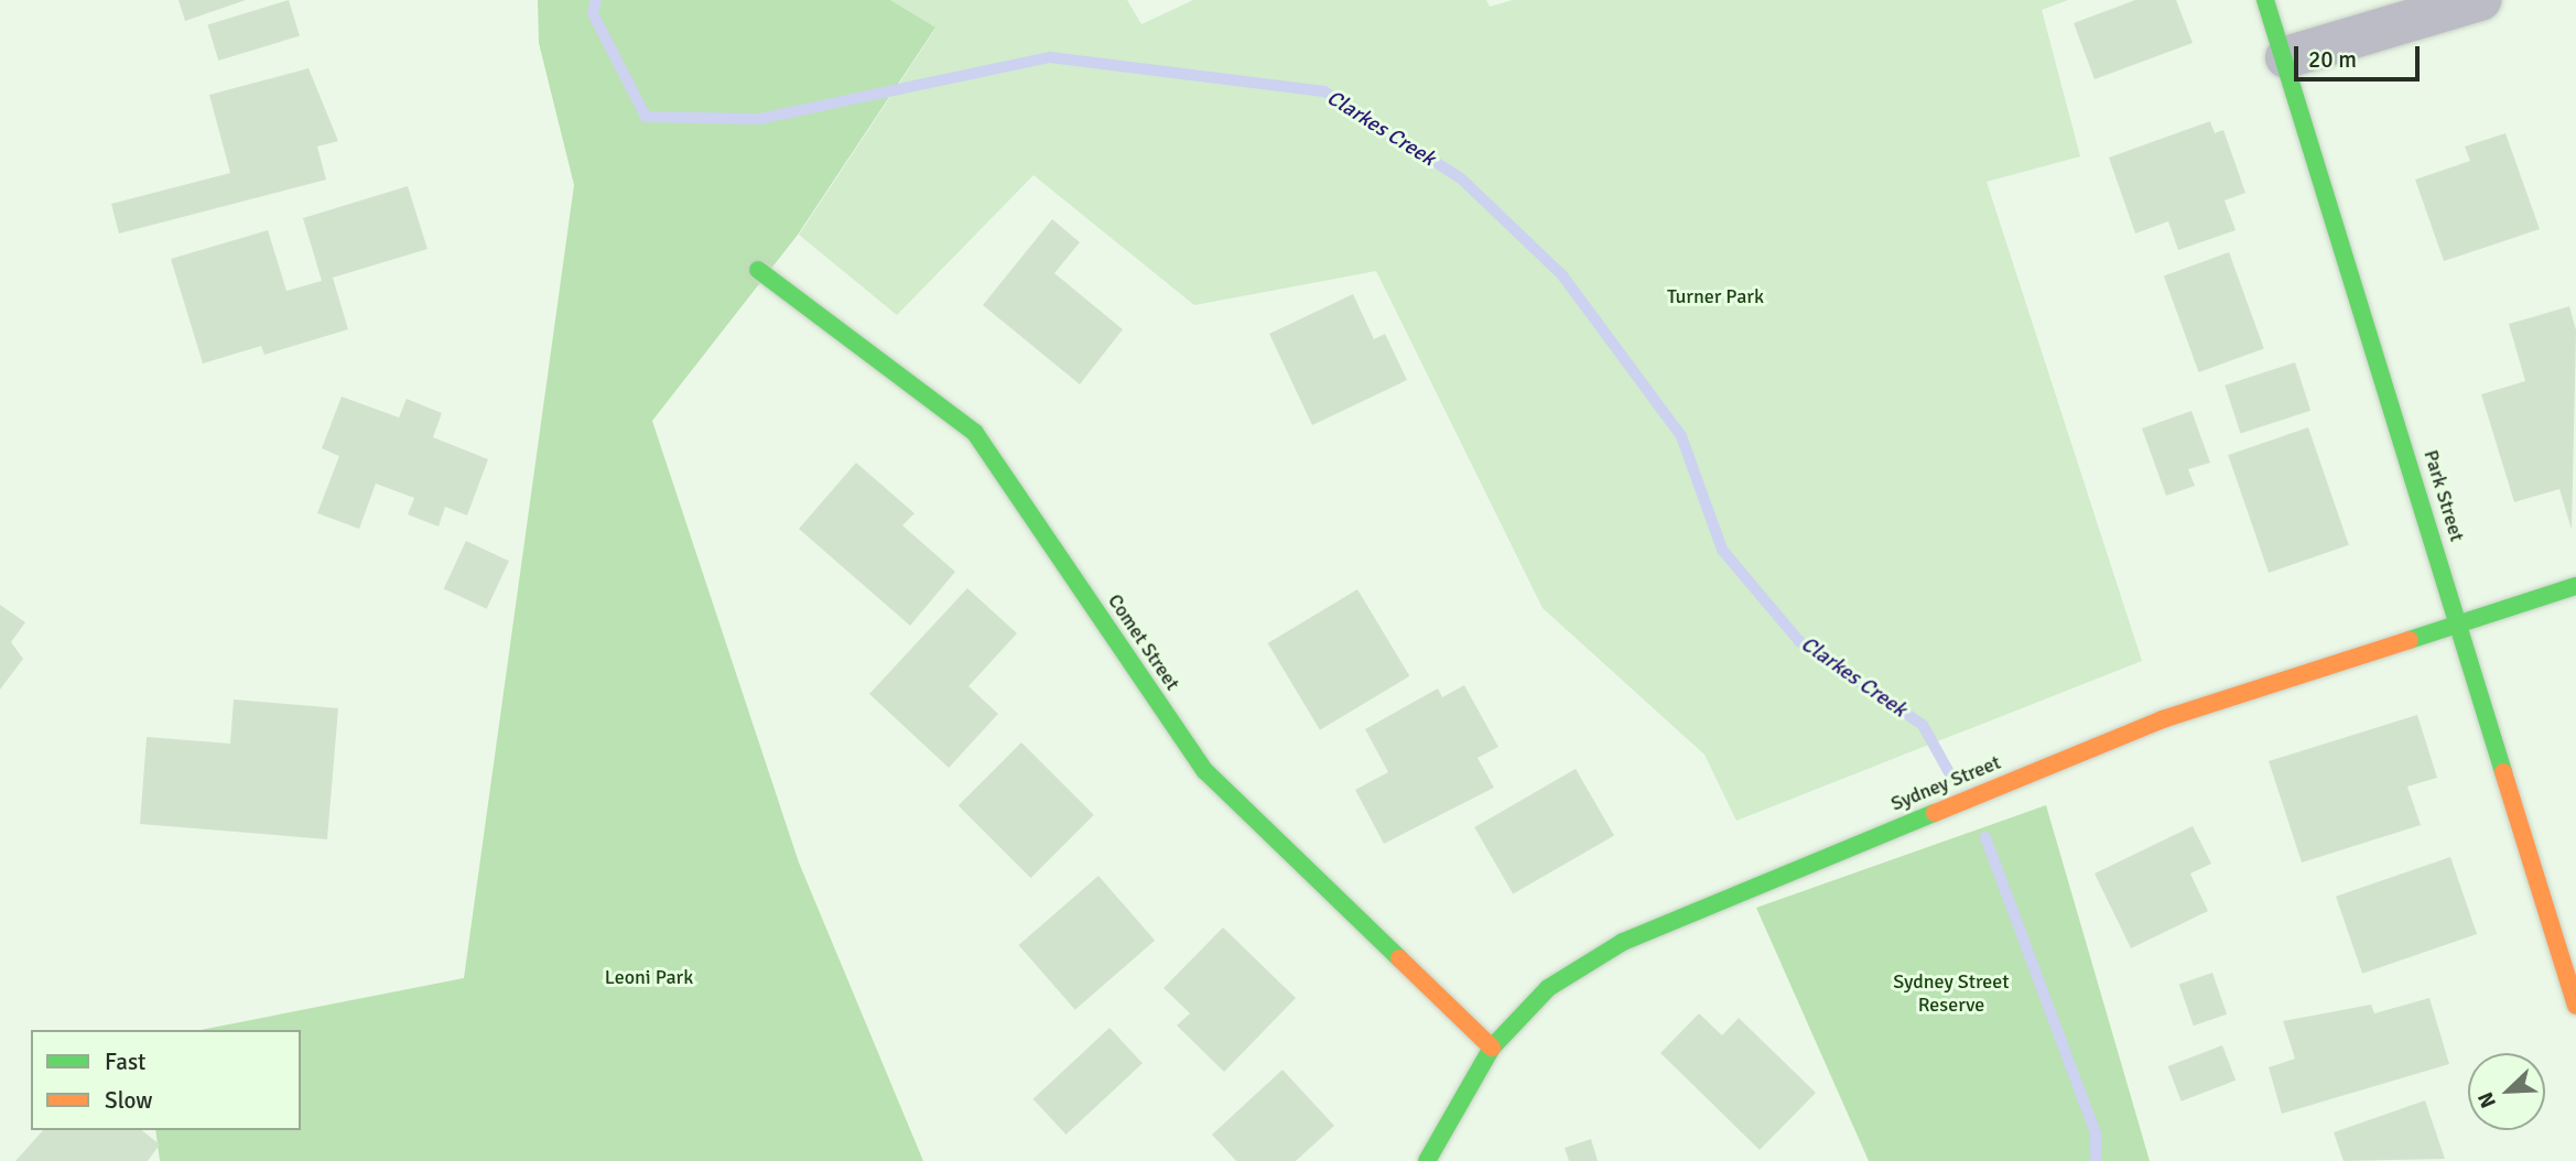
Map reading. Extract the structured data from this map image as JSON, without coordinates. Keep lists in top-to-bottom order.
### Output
{
  "streets": {
    "street": ["Park Street", "Comet Street", "Sydney Street"]
  },
  "crossings": [
    ["Park Street", "Sydney Street"],
    ["Comet Street", "Sydney Street"]
  ],
  "water": ["Clarkes Creek"],
  "parks": ["Turner Park", "Leoni Park", "Sydney Street Reserve"],
  "legend": ["Fast", "Slow"],
  "scale_bar": "20 m",
  "north": "bottom left"
}
